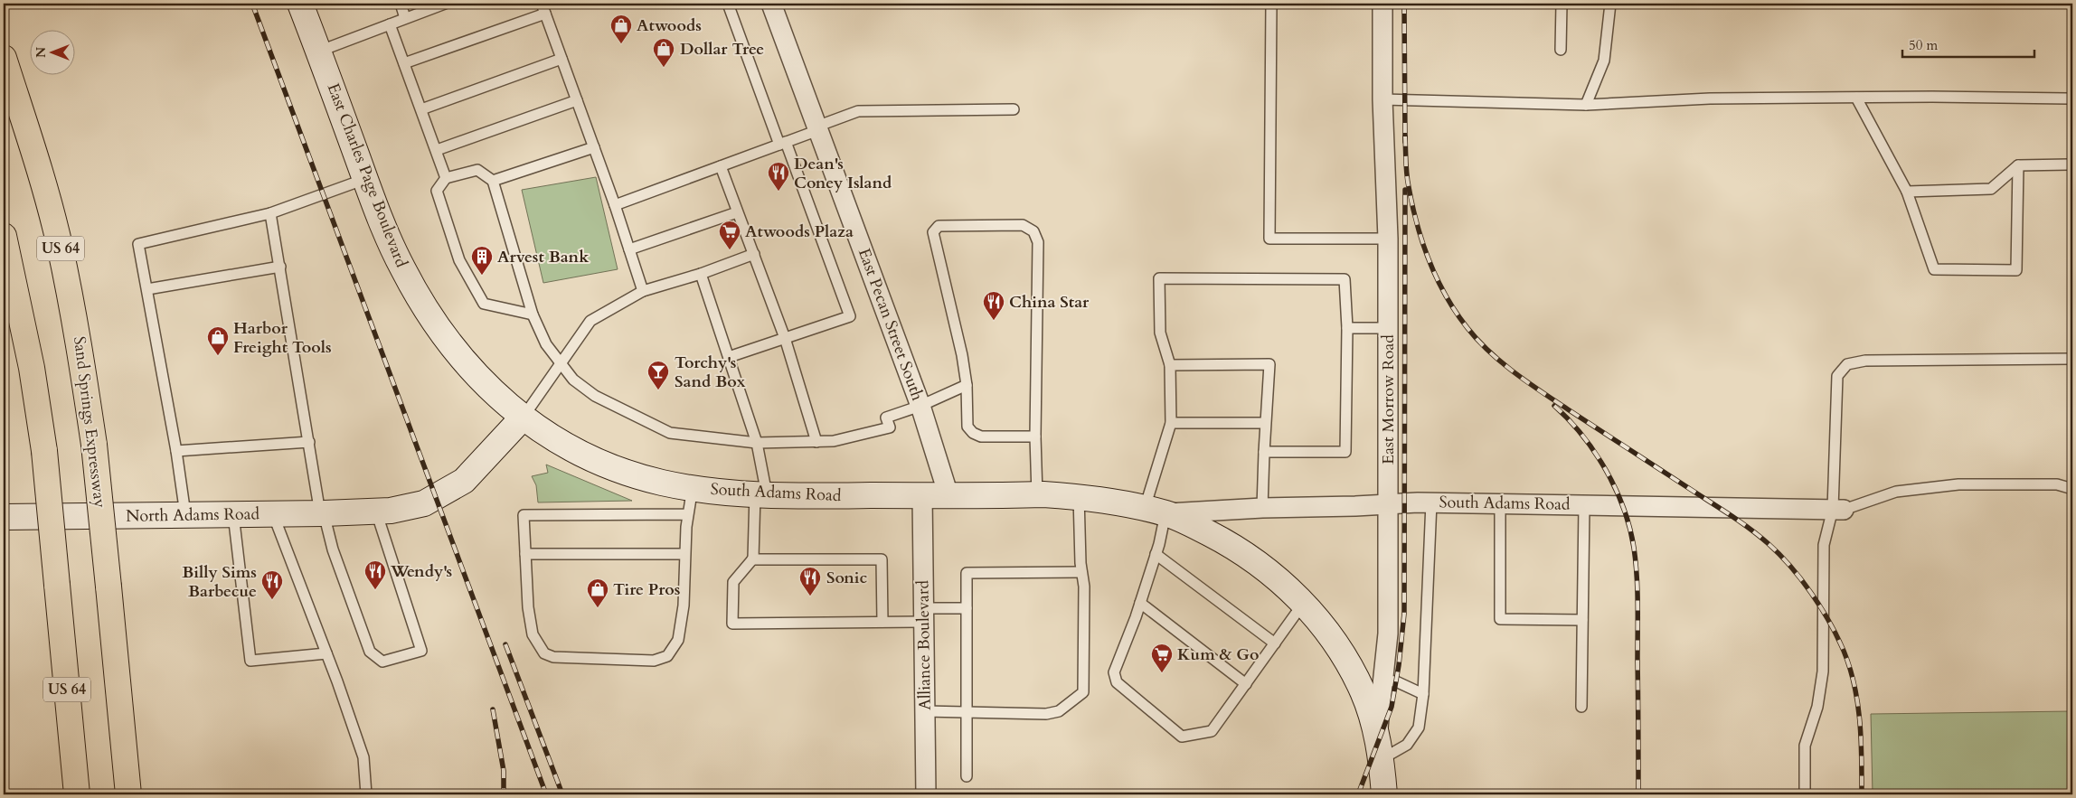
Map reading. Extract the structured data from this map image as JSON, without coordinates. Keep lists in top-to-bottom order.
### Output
{
  "streets": {
    "highway": ["US 64", "Sand Springs Expressway"],
    "main road": [
      "East Charles Page Boulevard",
      "East Morrow Road",
      "South Adams Road",
      "North Adams Road"
    ],
    "street": ["East Pecan Street South", "Alliance Boulevard"]
  },
  "crossings": [
    ["East Charles Page Boulevard", "South Adams Road"],
    ["East Pecan Street South", "South Adams Road"],
    ["East Morrow Road", "South Adams Road"],
    ["South Adams Road", "Alliance Boulevard"]
  ],
  "places": {
    "shop": [
      "Atwoods",
      "Dollar Tree",
      "Harbor Freight Tools",
      "Tire Pros"
    ],
    "restaurant": [
      "Dean's Coney Island",
      "China Star",
      "Wendy's",
      "Sonic",
      "Billy Sims Barbecue"
    ],
    "supermarket": ["Atwoods Plaza", "Kum & Go"],
    "building": ["Arvest Bank"],
    "bar": ["Torchy's Sand Box"]
  },
  "scale_bar": "50 m",
  "north": "left"
}
